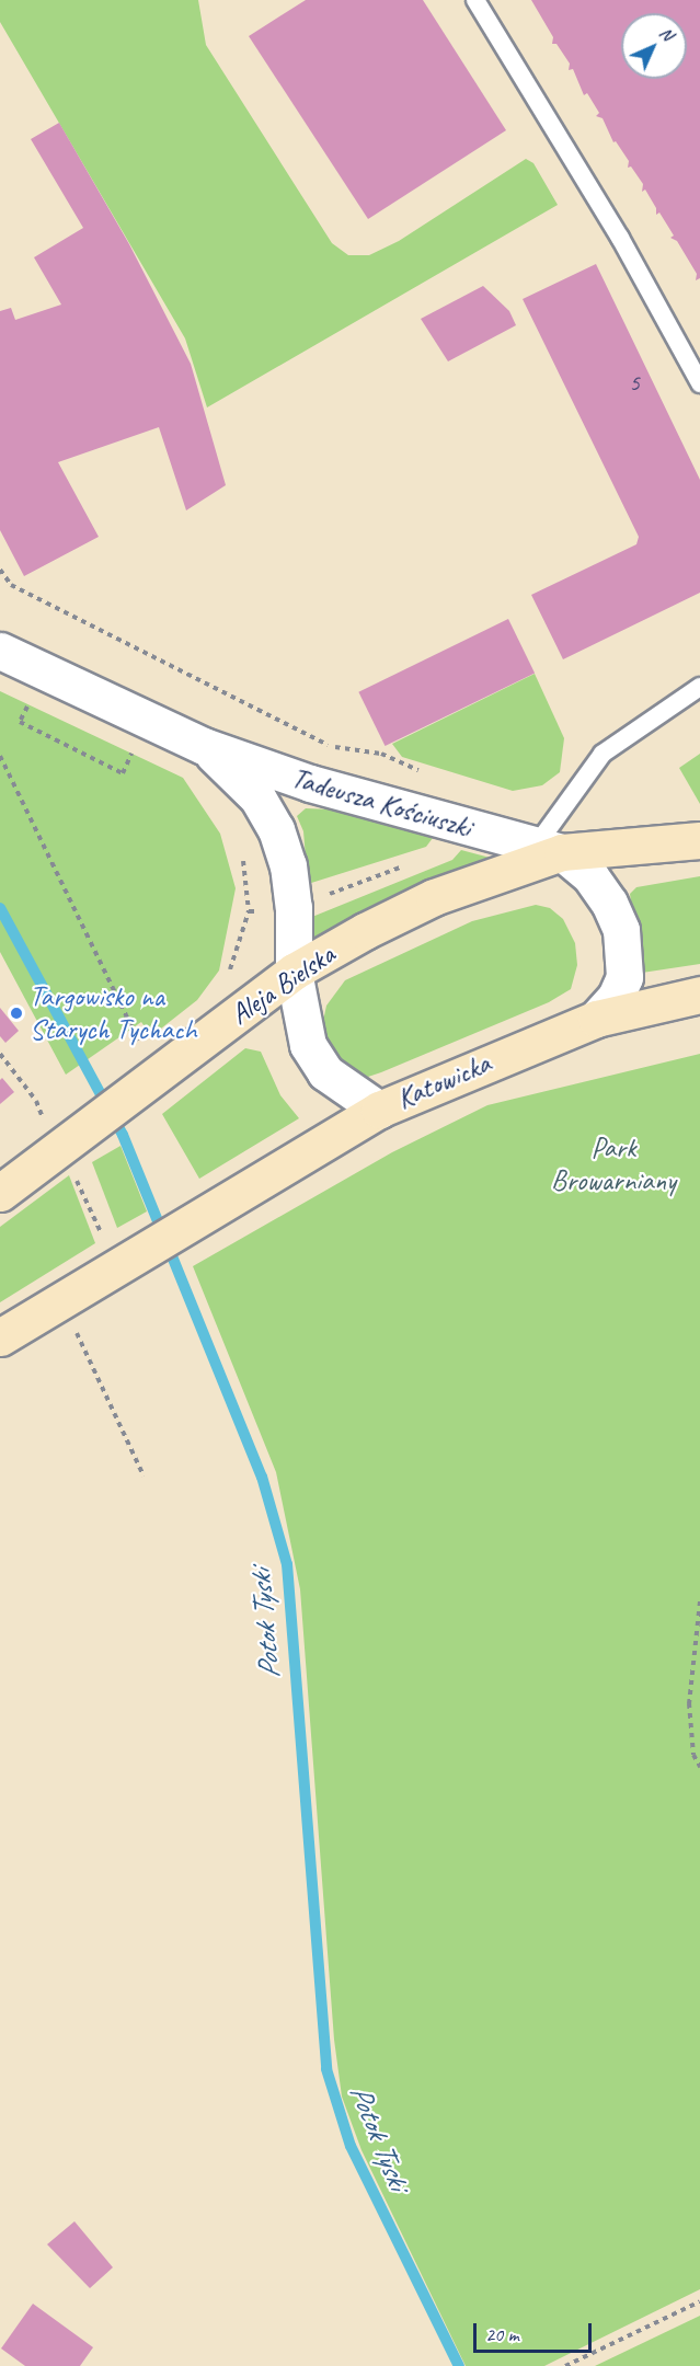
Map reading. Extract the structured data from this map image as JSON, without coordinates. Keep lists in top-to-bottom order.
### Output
{
  "streets": {
    "main road": ["Aleja Bielska", "Katowicka"],
    "street": ["Tadeusza Kościuszki"]
  },
  "crossings": [
    ["Tadeusza Kościuszki", "Aleja Bielska"],
    ["Tadeusza Kościuszki", "Katowicka"],
    ["Aleja Bielska", "Katowicka"]
  ],
  "water": ["Potok Tyski"],
  "parks": ["Park Browarniany"],
  "places": ["Targowisko na Starych Tychach"],
  "house_numbers": ["5"],
  "scale_bar": "20 m",
  "north": "top right"
}
